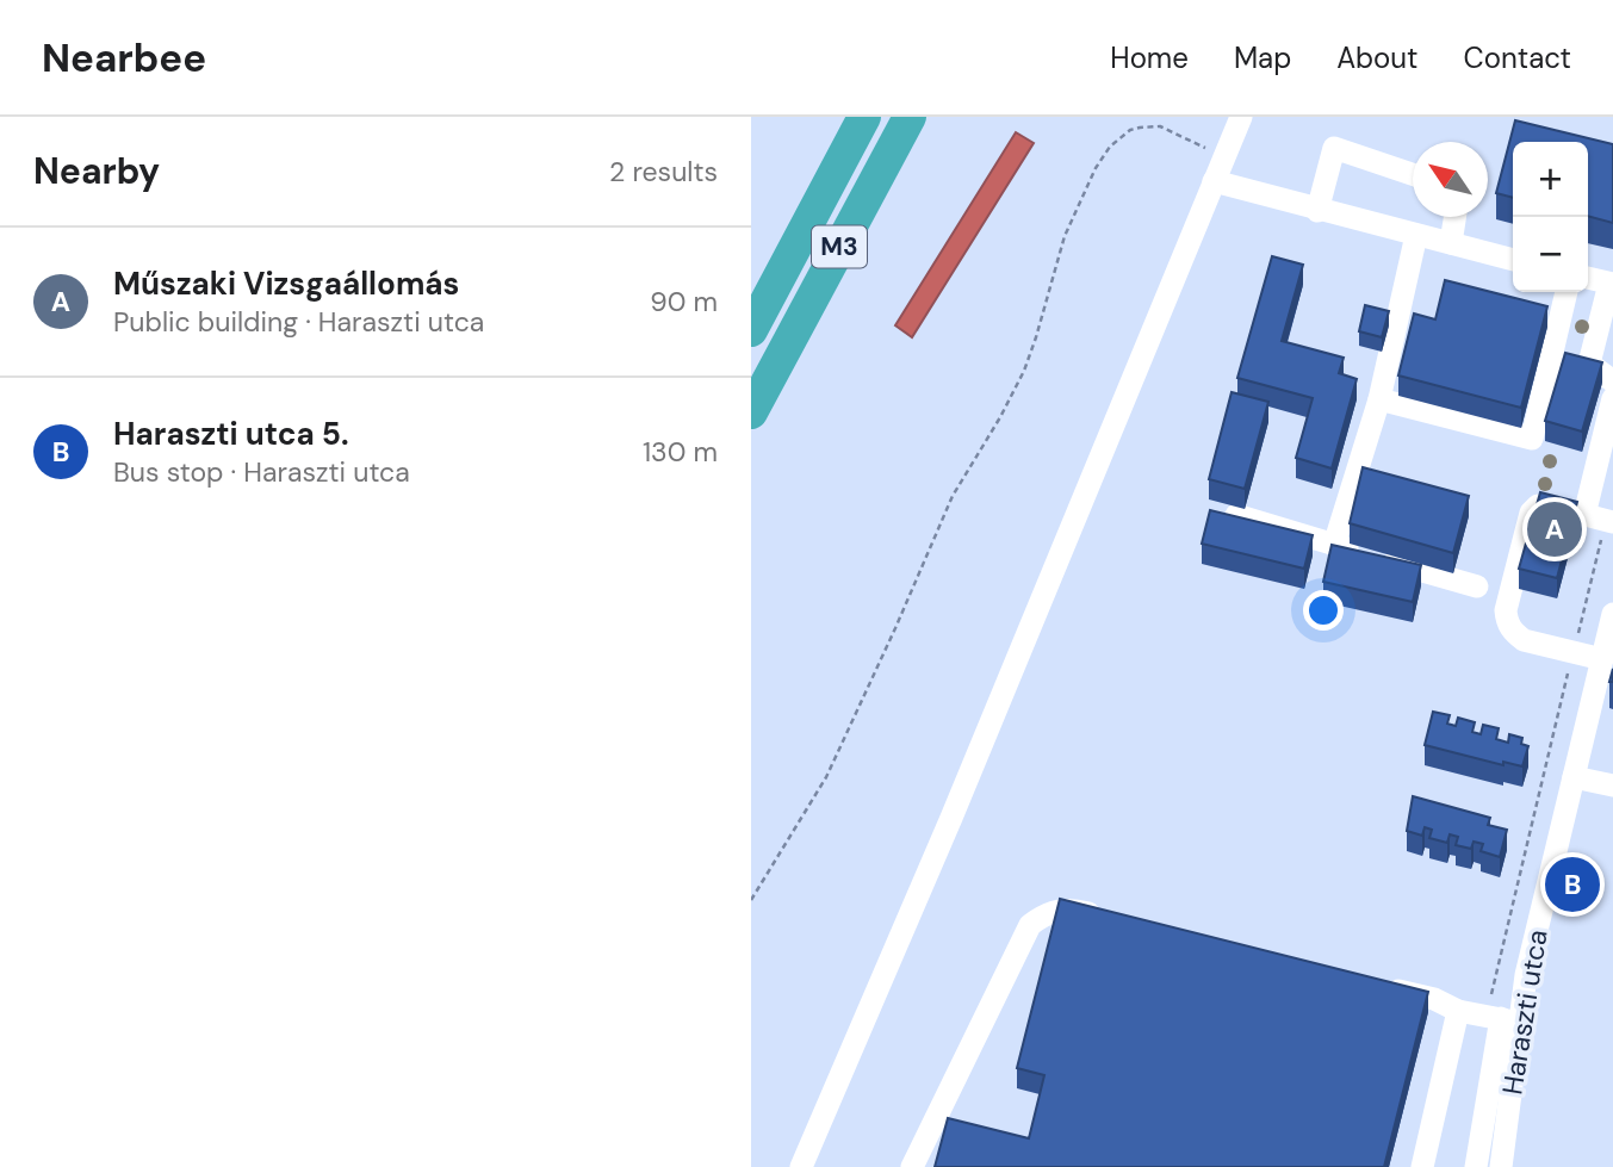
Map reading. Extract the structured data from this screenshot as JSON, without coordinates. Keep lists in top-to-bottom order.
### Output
{
  "streets": {
    "highway": ["M3"],
    "street": ["Haraszti utca"]
  },
  "north": "top left",
  "page": {
    "header": "Nearbee",
    "nav": [
      "Home",
      "Map",
      "About",
      "Contact"
    ],
    "heading": ["Nearby", "2 results"],
    "map_buttons": ["+", "−"],
    "list": [
      {
        "mark": "A",
        "name": "Műszaki Vizsgaállomás",
        "note": "Public building · Haraszti utca",
        "value": "90 m"
      },
      {
        "mark": "B",
        "name": "Haraszti utca 5.",
        "note": "Bus stop · Haraszti utca",
        "value": "130 m"
      }
    ],
    "pins": ["A", "B"]
  }
}
